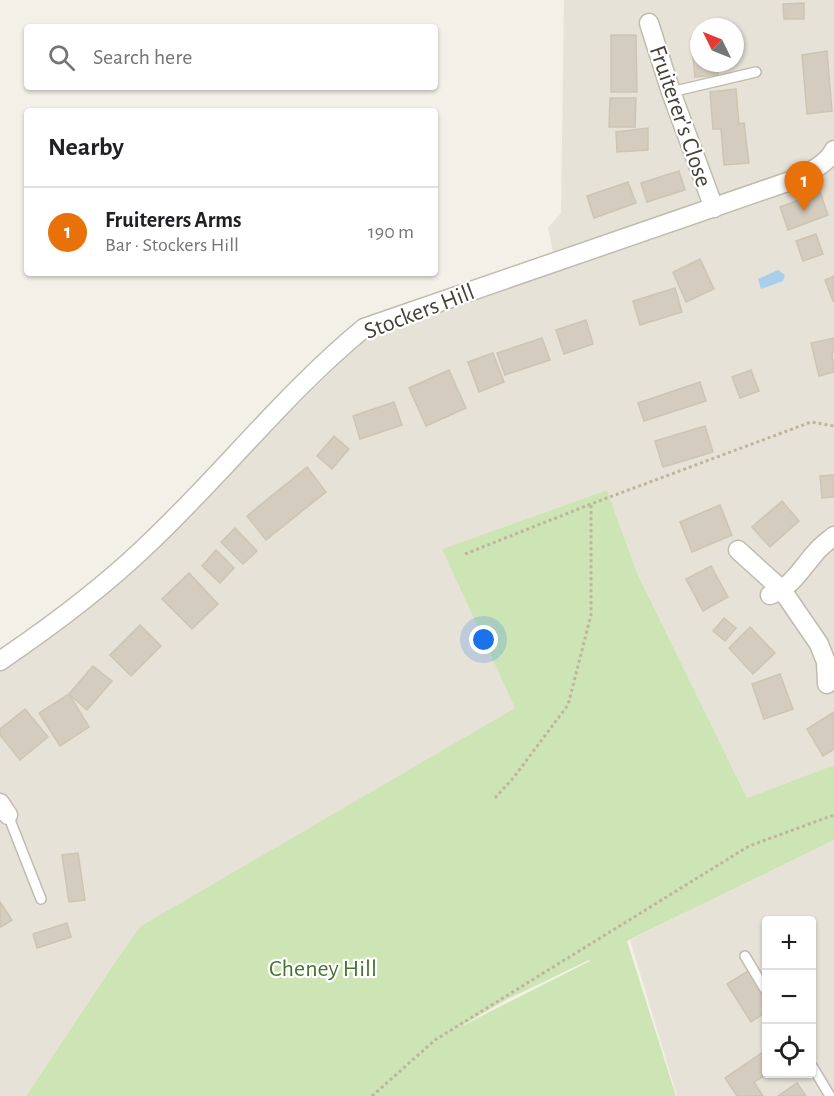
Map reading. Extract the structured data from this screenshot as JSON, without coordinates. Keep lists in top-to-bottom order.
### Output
{
  "streets": {
    "street": ["Fruiterer's Close", "Stockers Hill"]
  },
  "crossings": [
    ["Fruiterer's Close", "Stockers Hill"]
  ],
  "parks": ["Cheney Hill"],
  "north": "top left",
  "page": {
    "search": "Search here",
    "heading": "Nearby",
    "pins": "1",
    "list": [
      {
        "mark": "1",
        "name": "Fruiterers Arms",
        "note": "Bar · Stockers Hill",
        "value": "190 m"
      }
    ],
    "map_buttons": ["+", "−"]
  }
}
